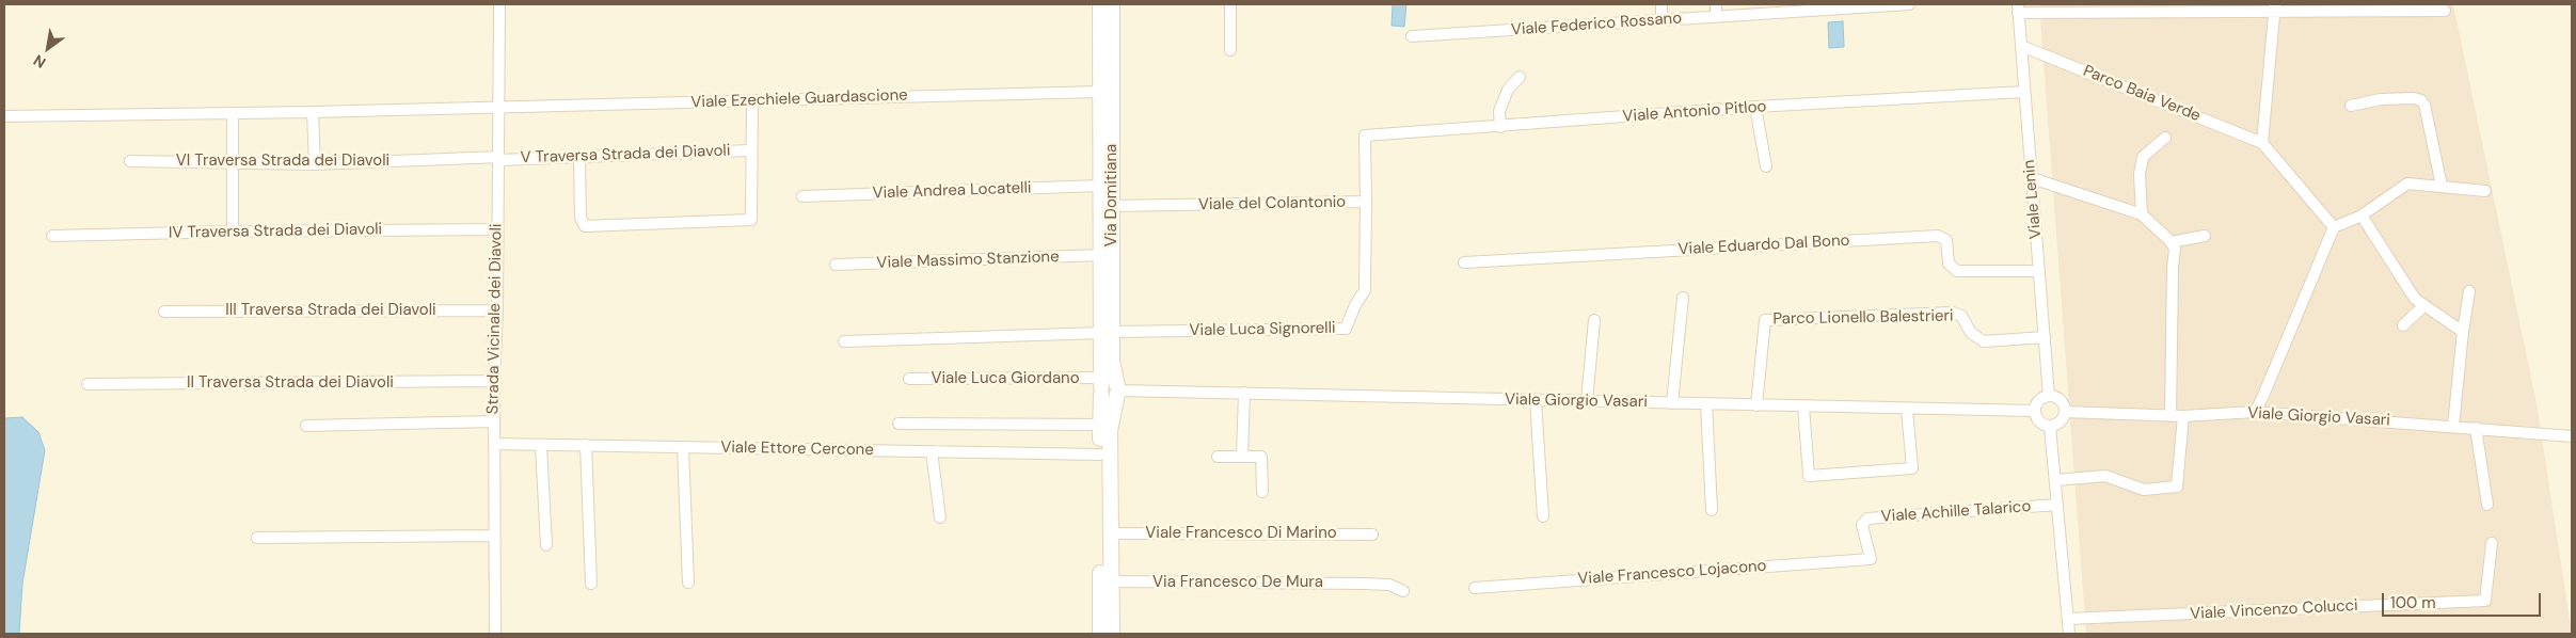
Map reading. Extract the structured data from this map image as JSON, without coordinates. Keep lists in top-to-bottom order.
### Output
{
  "streets": {
    "main road": ["Via Domitiana"],
    "street": [
      "Viale Federico Rossano",
      "Parco Baia Verde",
      "Viale Ezechiele Guardascione",
      "Viale Antonio Pitloo",
      "V Traversa Strada dei Diavoli",
      "VI Traversa Strada dei Diavoli",
      "Viale Andrea Locatelli",
      "Viale Lenin",
      "Viale del Colantonio",
      "IV Traversa Strada dei Diavoli",
      "Viale Eduardo Dal Bono",
      "Viale Massimo Stanzione",
      "III Traversa Strada dei Diavoli",
      "Parco Lionello Balestrieri",
      "Strada Vicinale dei Diavoli",
      "Viale Luca Signorelli",
      "Viale Luca Giordano",
      "II Traversa Strada dei Diavoli",
      "Viale Giorgio Vasari",
      "Viale Ettore Cercone",
      "Viale Achille Talarico",
      "Viale Francesco Di Marino",
      "Viale Francesco Lojacono",
      "Via Francesco De Mura",
      "Viale Vincenzo Colucci"
    ]
  },
  "crossings": [
    ["Parco Baia Verde", "Viale Lenin"],
    ["Viale Ezechiele Guardascione", "Via Domitiana"],
    ["Viale Ezechiele Guardascione", "Strada Vicinale dei Diavoli"],
    ["Viale Antonio Pitloo", "Viale Lenin"],
    ["Viale Antonio Pitloo", "Viale del Colantonio"],
    ["V Traversa Strada dei Diavoli", "VI Traversa Strada dei Diavoli"],
    ["V Traversa Strada dei Diavoli", "Strada Vicinale dei Diavoli"],
    ["VI Traversa Strada dei Diavoli", "Strada Vicinale dei Diavoli"],
    ["Viale Andrea Locatelli", "Via Domitiana"],
    ["Via Domitiana", "Viale del Colantonio"],
    ["Via Domitiana", "Viale Massimo Stanzione"],
    ["Via Domitiana", "Viale Luca Signorelli"],
    ["Via Domitiana", "Viale Luca Giordano"],
    ["Via Domitiana", "Viale Giorgio Vasari"],
    ["Via Domitiana", "Viale Ettore Cercone"],
    ["Via Domitiana", "Viale Francesco Di Marino"],
    ["Via Domitiana", "Via Francesco De Mura"],
    ["Viale Lenin", "Viale Eduardo Dal Bono"],
    ["Viale Lenin", "Parco Lionello Balestrieri"],
    ["Viale Lenin", "Viale Giorgio Vasari"],
    ["Viale del Colantonio", "Viale Luca Signorelli"],
    ["IV Traversa Strada dei Diavoli", "Strada Vicinale dei Diavoli"],
    ["III Traversa Strada dei Diavoli", "Strada Vicinale dei Diavoli"],
    ["Parco Lionello Balestrieri", "Viale Giorgio Vasari"],
    ["Strada Vicinale dei Diavoli", "II Traversa Strada dei Diavoli"],
    ["Strada Vicinale dei Diavoli", "Viale Ettore Cercone"],
    ["Viale Achille Talarico", "Viale Francesco Lojacono"]
  ],
  "scale_bar": "100 m",
  "north": "bottom left"
}
